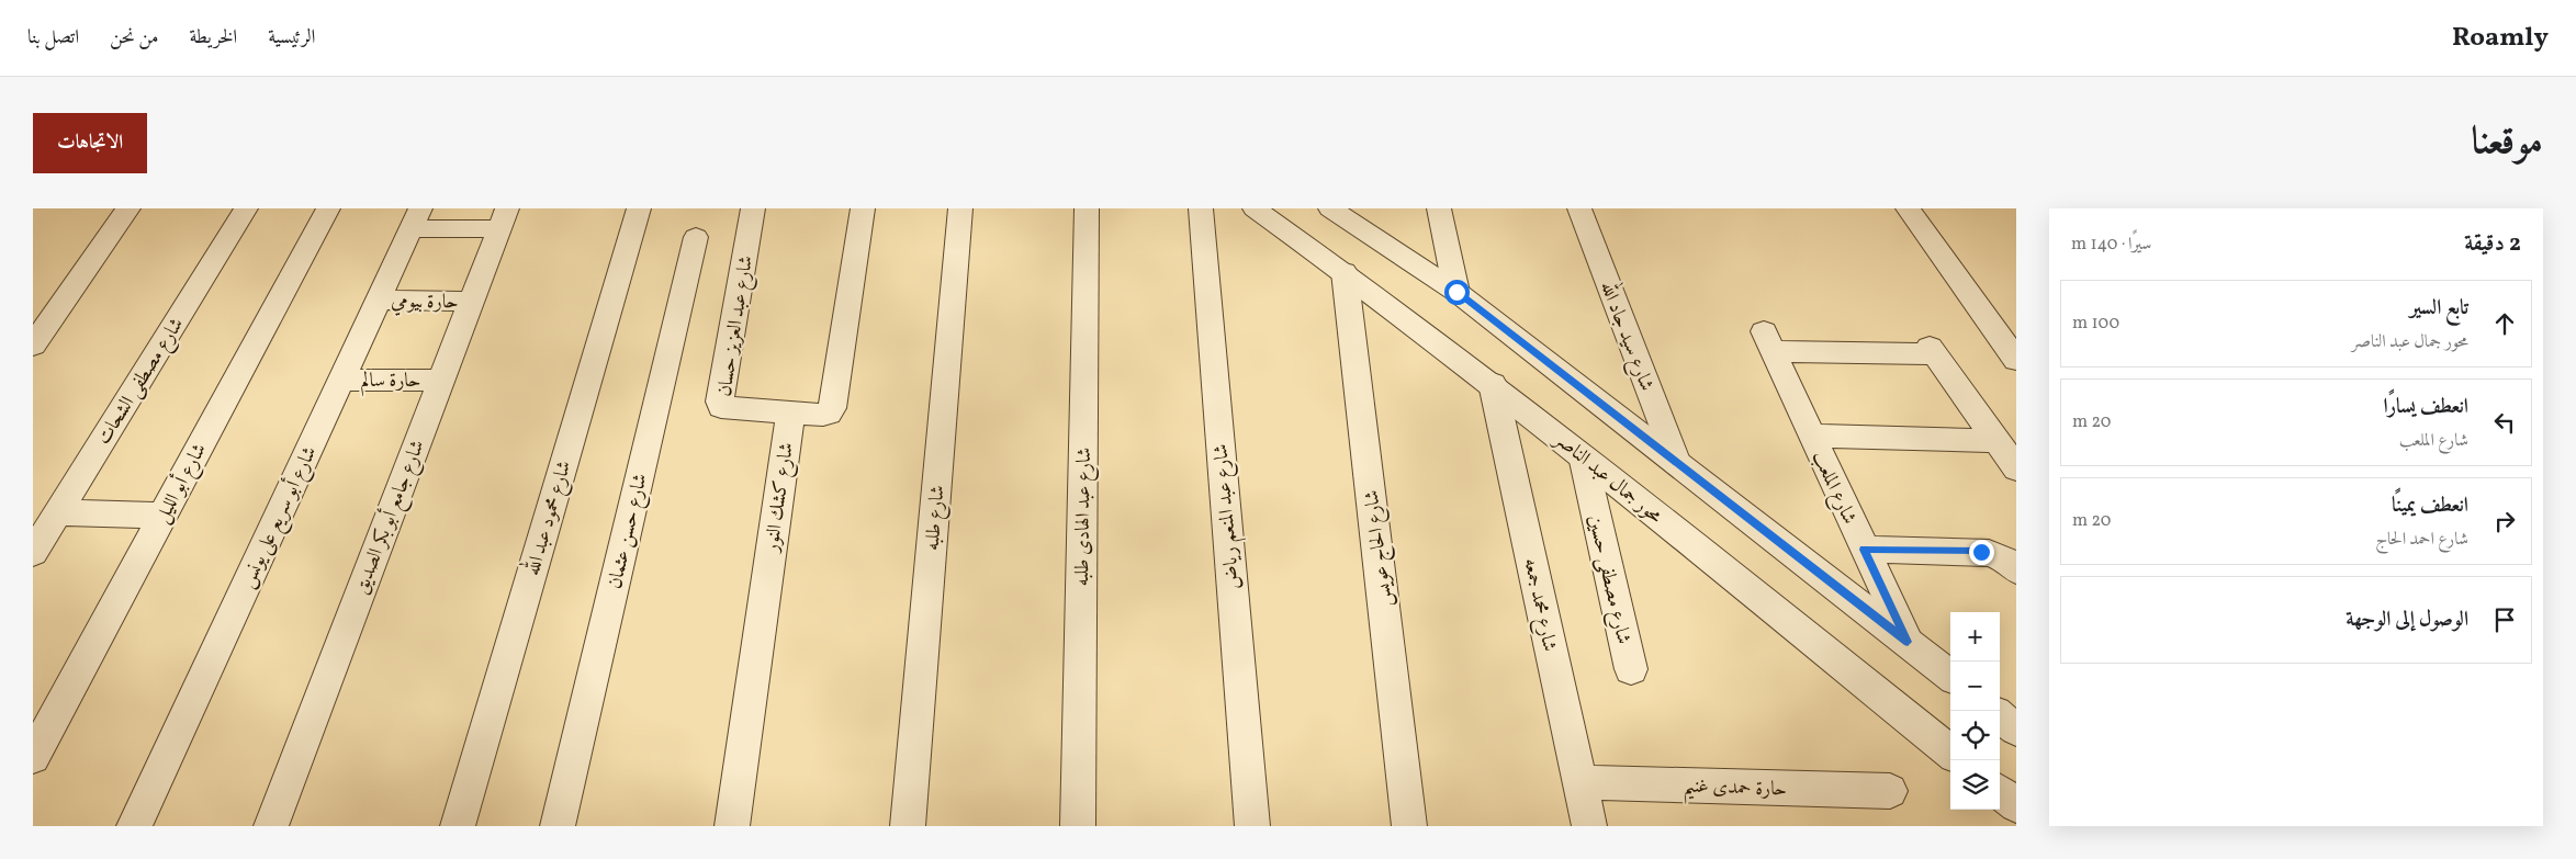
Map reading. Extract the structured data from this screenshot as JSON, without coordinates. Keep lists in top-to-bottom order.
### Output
{
  "streets": {
    "street": [
      "حارة بيومي",
      "شارع عبد العزيز حسان",
      "شارع سيد جاد الله",
      "حارة سالم",
      "شارع مصطفى الشحات",
      "محور جمال عبد الناصر",
      "شارع أبو الليل",
      "شارع الملعب",
      "شارع كشك النور",
      "شارع أبو سريع على يونس",
      "شارع جامع أبو بكر الصديق",
      "شارع عبد الهادى طلبه",
      "شارع عبد المنعم رياض",
      "شارع محمود عبد الله",
      "شارع طلبه",
      "شارع حسن عثمان",
      "شارع الحاج عويس",
      "شارع مصطفى حسين",
      "شارع محمد جمعه",
      "حارة حمدى غنيم"
    ]
  },
  "crossings": [
    ["حارة بيومي", "شارع أبو سريع على يونس"],
    ["حارة بيومي", "شارع جامع أبو بكر الصديق"],
    ["شارع عبد العزيز حسان", "شارع كشك النور"],
    ["حارة سالم", "شارع أبو سريع على يونس"],
    ["حارة سالم", "شارع جامع أبو بكر الصديق"],
    ["محور جمال عبد الناصر", "شارع الحاج عويس"],
    ["محور جمال عبد الناصر", "شارع مصطفى حسين"],
    ["محور جمال عبد الناصر", "شارع محمد جمعه"],
    ["شارع محمد جمعه", "حارة حمدى غنيم"]
  ],
  "page": {
    "header": "Roamly",
    "nav": [
      "الرئيسية",
      "الخريطة",
      "من نحن",
      "اتصل بنا"
    ],
    "title": "موقعنا",
    "buttons": "الاتجاهات",
    "heading": ["2 دقيقة", "سيرًا · 140 m"],
    "list": [
      ["تابع السير", "محور جمال عبد الناصر", "100 m"],
      ["انعطف يسارًا", "شارع الملعب", "20 m"],
      ["انعطف يمينًا", "شارع احمد الحاج", "20 m"],
      "الوصول إلى الوجهة"
    ],
    "map_buttons": ["+", "−"]
  }
}
